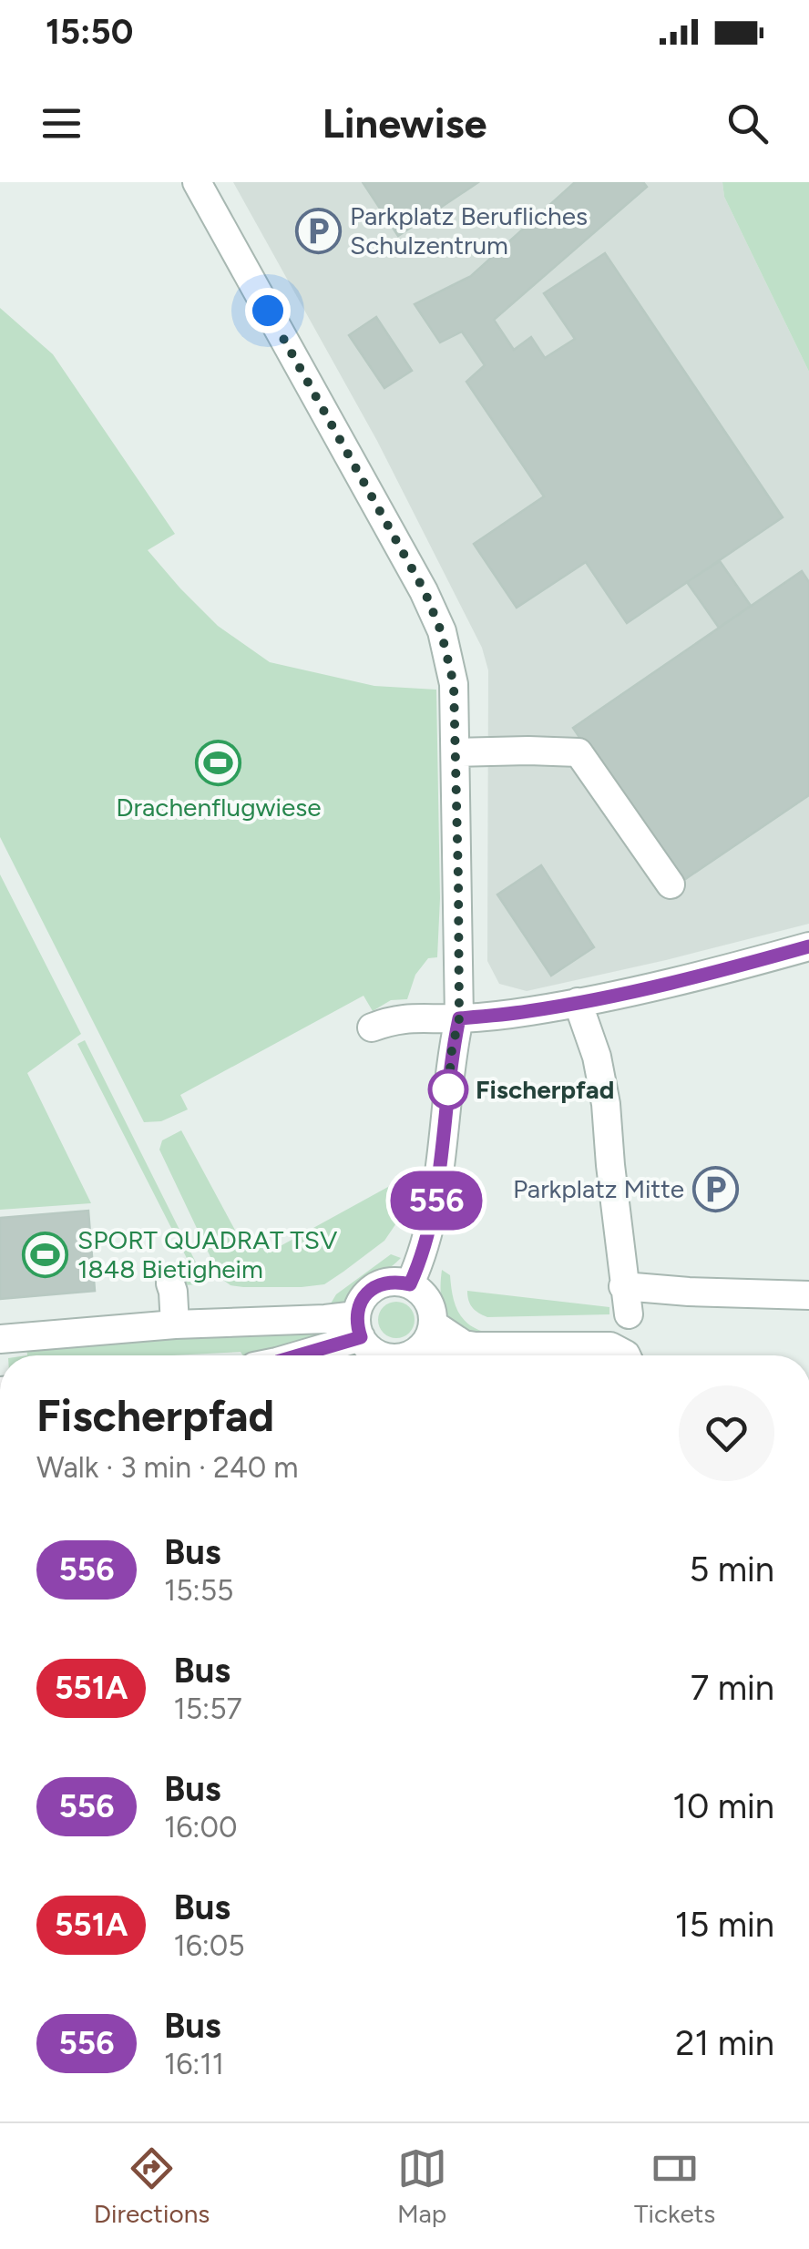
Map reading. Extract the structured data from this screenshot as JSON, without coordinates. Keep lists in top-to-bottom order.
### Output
{
  "places": {
    "parking": ["Parkplatz Berufliches Schulzentrum", "Parkplatz Mitte"],
    "sports": ["Drachenflugwiese", "SPORT QUADRAT TSV 1848 Bietigheim"],
    "other": ["Fischerpfad"]
  },
  "lines": ["bus line 556"],
  "page": {
    "status": "15:50",
    "header": "Linewise",
    "on_map": "556",
    "heading": ["Fischerpfad", "Walk · 3 min · 240 m"],
    "list": [
      {
        "mark": "556",
        "name": "Bus",
        "note": "15:55",
        "value": "5 min"
      },
      {
        "mark": "551A",
        "name": "Bus",
        "note": "15:57",
        "value": "7 min"
      },
      {
        "mark": "556",
        "name": "Bus",
        "note": "16:00",
        "value": "10 min"
      },
      {
        "mark": "551A",
        "name": "Bus",
        "note": "16:05",
        "value": "15 min"
      },
      {
        "mark": "556",
        "name": "Bus",
        "note": "16:11",
        "value": "21 min"
      }
    ],
    "tabs": ["Directions", "Map", "Tickets"]
  }
}
